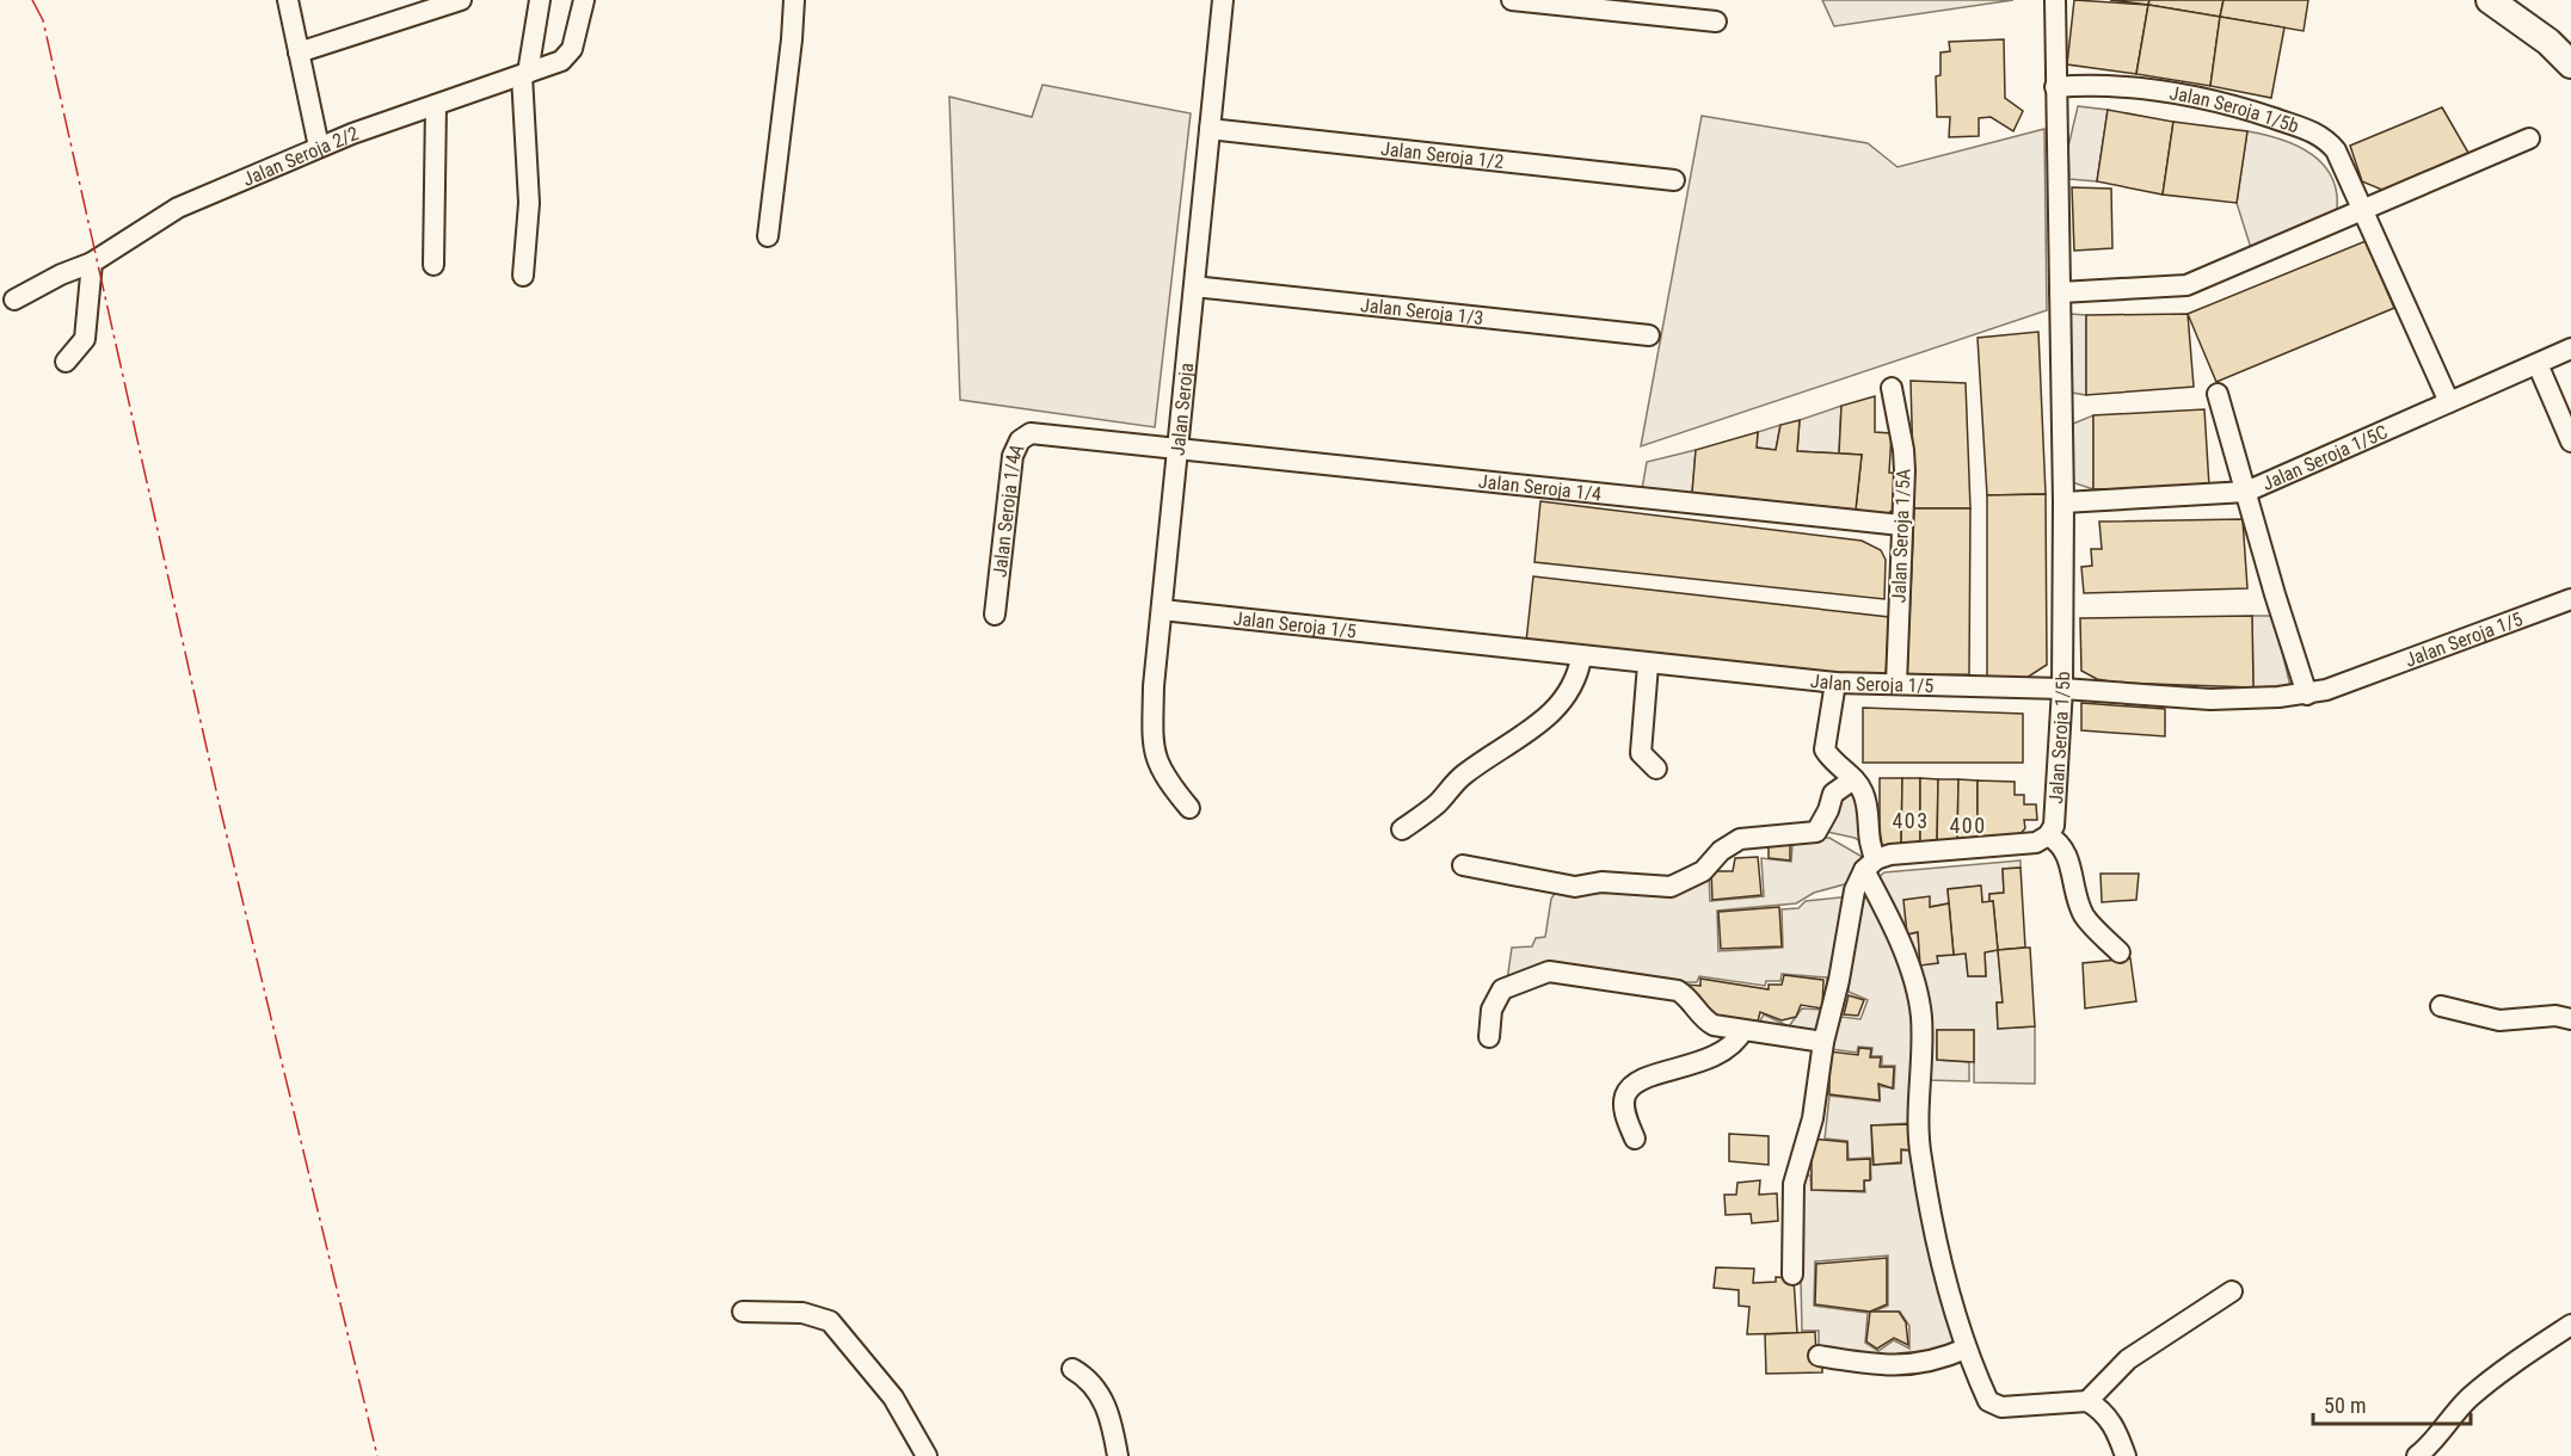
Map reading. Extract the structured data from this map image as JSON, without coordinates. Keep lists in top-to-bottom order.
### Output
{
  "streets": {
    "street": [
      "Jalan Seroja 1/5b",
      "Jalan Seroja 1/2",
      "Jalan Seroja 2/2",
      "Jalan Seroja 1/3",
      "Jalan Seroja",
      "Jalan Seroja 1/5C",
      "Jalan Seroja 1/4",
      "Jalan Seroja 1/4A",
      "Jalan Seroja 1/5A",
      "Jalan Seroja 1/5"
    ]
  },
  "crossings": [
    ["Jalan Seroja 1/5b", "Jalan Seroja 1/5C"],
    ["Jalan Seroja 1/5b", "Jalan Seroja 1/5"],
    ["Jalan Seroja 1/2", "Jalan Seroja"],
    ["Jalan Seroja 1/3", "Jalan Seroja"],
    ["Jalan Seroja", "Jalan Seroja 1/4"],
    ["Jalan Seroja", "Jalan Seroja 1/4A"],
    ["Jalan Seroja", "Jalan Seroja 1/5"],
    ["Jalan Seroja 1/4", "Jalan Seroja 1/4A"],
    ["Jalan Seroja 1/4", "Jalan Seroja 1/5A"],
    ["Jalan Seroja 1/5A", "Jalan Seroja 1/5"]
  ],
  "districts": ["403", "400"],
  "scale_bar": "50 m"
}
